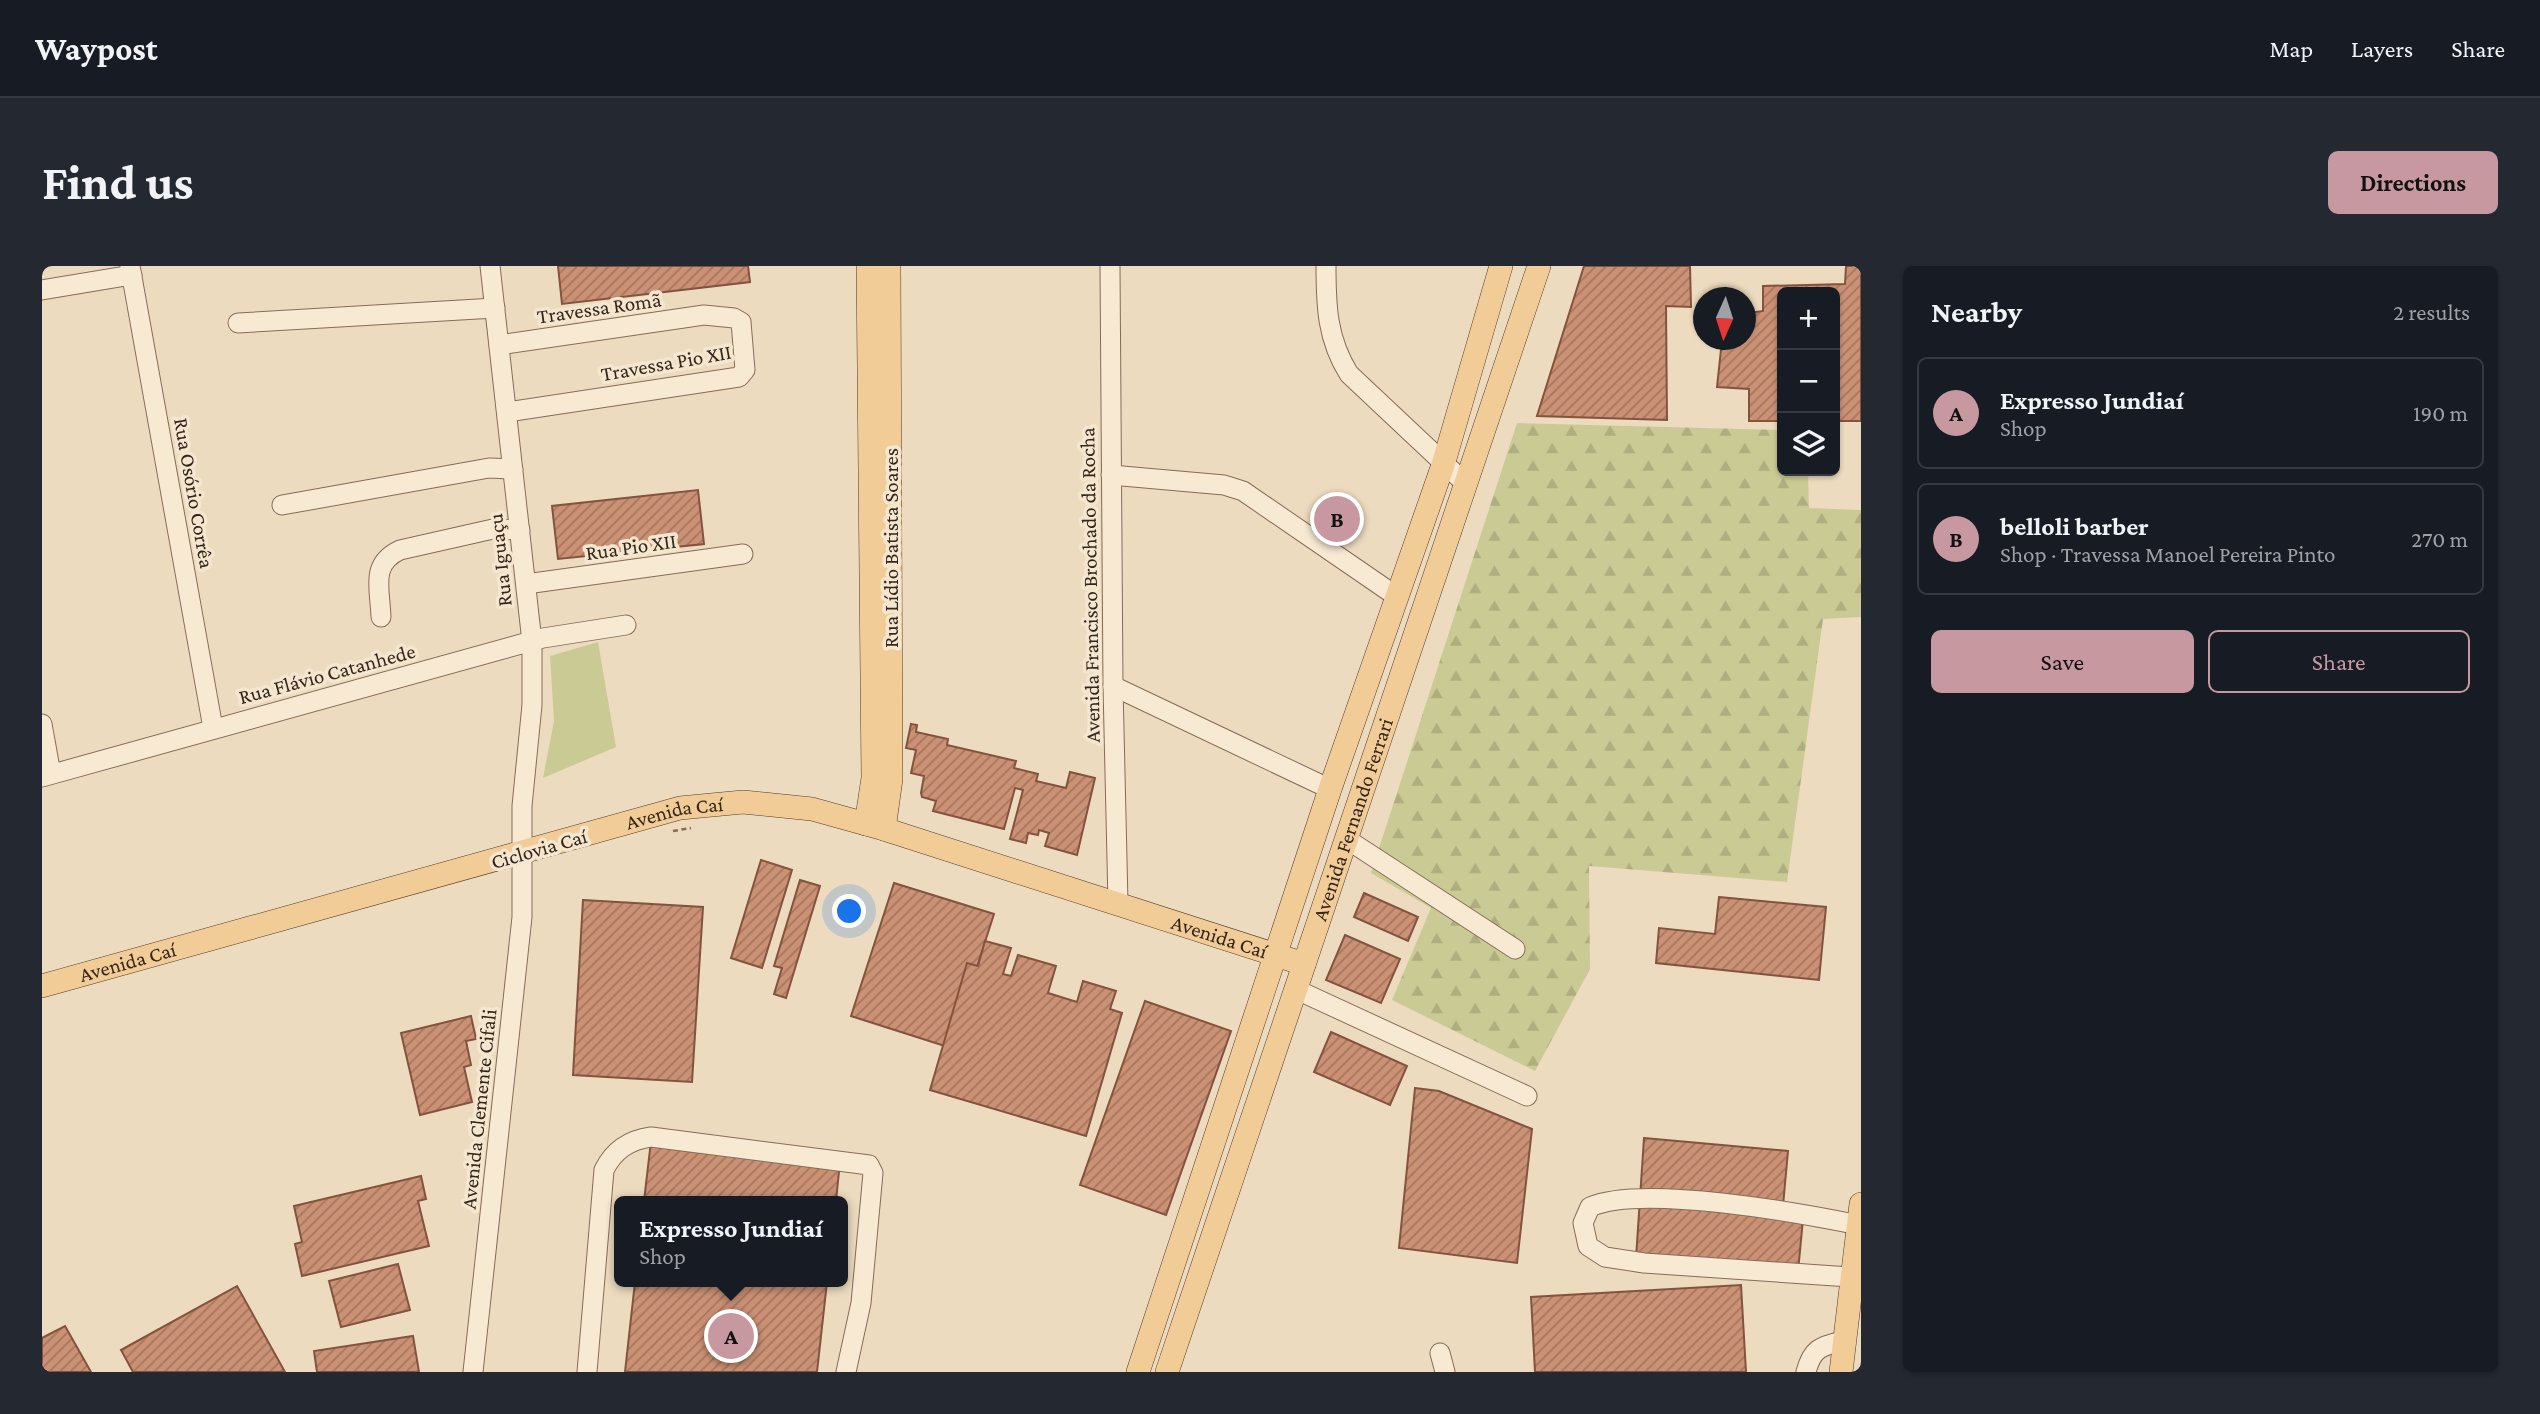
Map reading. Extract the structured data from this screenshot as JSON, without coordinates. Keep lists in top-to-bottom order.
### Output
{
  "streets": {
    "main road": ["Rua Lídio Batista Soares", "Avenida Caí", "Avenida Fernando Ferrari"],
    "street": [
      "Travessa Romã",
      "Travessa Pio XII",
      "Rua Osório Corrêa",
      "Rua Pio XII",
      "Rua Iguaçu",
      "Avenida Francisco Brochado da Rocha",
      "Rua Flávio Catanhede",
      "Avenida Clemente Cifali"
    ]
  },
  "crossings": [
    ["Travessa Romã", "Travessa Pio XII"],
    ["Travessa Romã", "Rua Iguaçu"],
    ["Travessa Pio XII", "Rua Iguaçu"],
    ["Rua Osório Corrêa", "Rua Flávio Catanhede"],
    ["Rua Pio XII", "Rua Iguaçu"],
    ["Rua Lídio Batista Soares", "Avenida Caí"],
    ["Rua Iguaçu", "Rua Flávio Catanhede"],
    ["Rua Iguaçu", "Avenida Caí"],
    ["Rua Iguaçu", "Avenida Clemente Cifali"],
    ["Avenida Francisco Brochado da Rocha", "Avenida Caí"],
    ["Avenida Caí", "Avenida Fernando Ferrari"],
    ["Avenida Caí", "Avenida Clemente Cifali"]
  ],
  "north": "bottom",
  "page": {
    "header": "Waypost",
    "nav": ["Map", "Layers", "Share"],
    "buttons": [
      "Directions",
      ["Save", "Share"]
    ],
    "title": "Find us",
    "heading": ["Nearby", "2 results"],
    "map_buttons": ["+", "−"],
    "list": [
      {
        "mark": "A",
        "name": "Expresso Jundiaí",
        "note": "Shop",
        "value": "190 m"
      },
      {
        "mark": "B",
        "name": "belloli barber",
        "note": "Shop · Travessa Manoel Pereira Pinto",
        "value": "270 m"
      }
    ],
    "pins": ["B", "A"],
    "popup": ["Expresso Jundiaí", "Shop"]
  }
}
